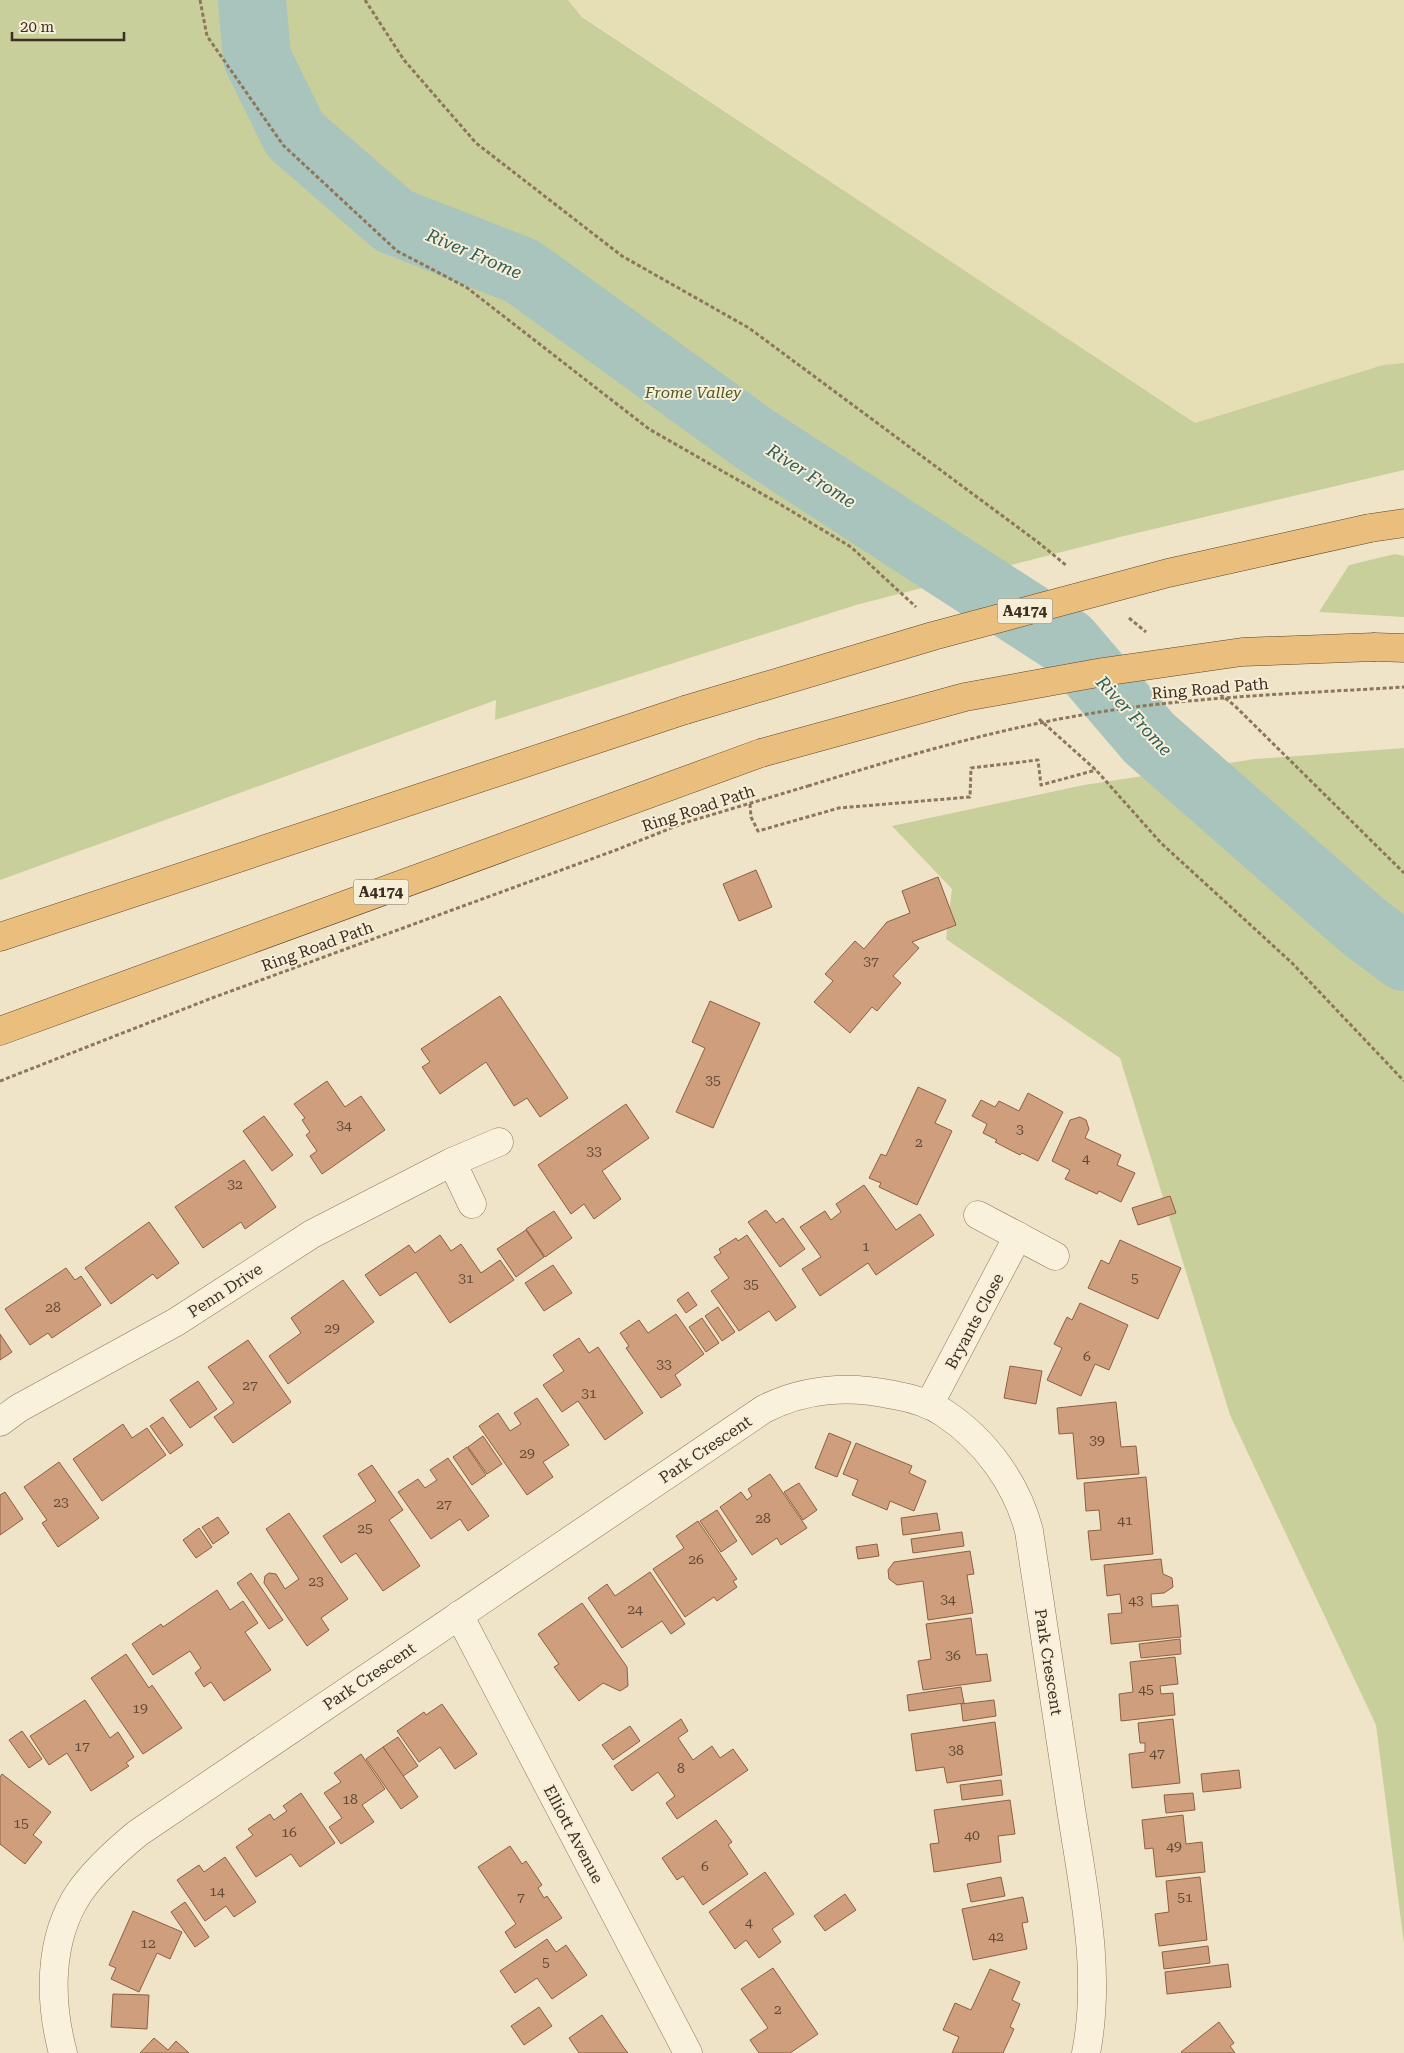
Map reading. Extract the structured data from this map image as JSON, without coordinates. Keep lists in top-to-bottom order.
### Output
{
  "streets": {
    "highway": ["A4174"],
    "street": [
      "Penn Drive",
      "Bryants Close",
      "Park Crescent",
      "Elliott Avenue"
    ],
    "path": ["Ring Road Path"]
  },
  "crossings": [
    ["Bryants Close", "Park Crescent"],
    ["Park Crescent", "Elliott Avenue"]
  ],
  "water": ["River Frome"],
  "parks": ["Frome Valley"],
  "house_numbers": [
    "37",
    "35",
    "34",
    "3",
    "2",
    "33",
    "4",
    "32",
    "1",
    "31",
    "5",
    "35",
    "28",
    "29",
    "6",
    "33",
    "27",
    "31",
    "39",
    "29",
    "23",
    "27",
    "28",
    "41",
    "25",
    "26",
    "23",
    "34",
    "43",
    "24",
    "36",
    "45",
    "19",
    "17",
    "38",
    "47",
    "8",
    "18",
    "15",
    "16",
    "40",
    "49",
    "6",
    "14",
    "7",
    "51",
    "4",
    "42",
    "12",
    "5",
    "2"
  ],
  "scale_bar": "20 m"
}
